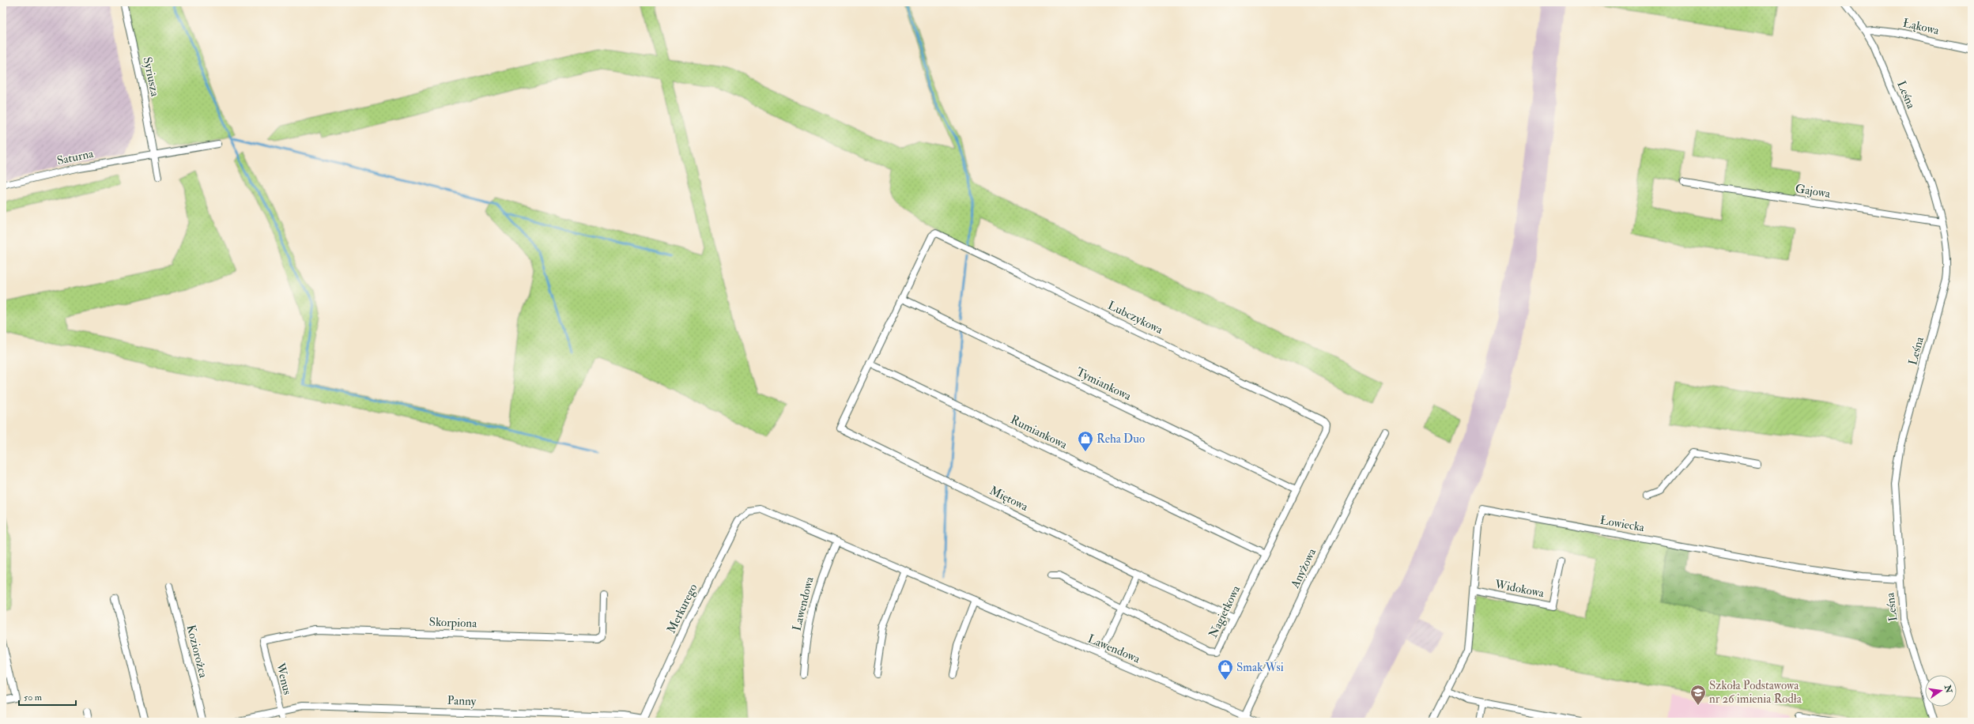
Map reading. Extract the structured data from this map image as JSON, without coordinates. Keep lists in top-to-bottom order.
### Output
{
  "streets": {
    "street": [
      "Łąkowa",
      "Syriusza",
      "Leśna",
      "Saturna",
      "Gajowa",
      "Lubczykowa",
      "Tymiankowa",
      "Rumiankowa",
      "Miętowa",
      "Łowiecka",
      "Anyżowa",
      "Widokowa",
      "Lawendowa",
      "Merkurego",
      "Nagietkowa",
      "Skorpiona",
      "Koziorożca",
      "Wenus",
      "Panny"
    ]
  },
  "crossings": [
    ["Łąkowa", "Leśna"],
    ["Syriusza", "Saturna"],
    ["Leśna", "Gajowa"],
    ["Leśna", "Łowiecka"],
    ["Lubczykowa", "Tymiankowa"],
    ["Lubczykowa", "Rumiankowa"],
    ["Lubczykowa", "Miętowa"],
    ["Lubczykowa", "Nagietkowa"],
    ["Rumiankowa", "Miętowa"],
    ["Rumiankowa", "Nagietkowa"],
    ["Miętowa", "Nagietkowa"],
    ["Łowiecka", "Widokowa"],
    ["Anyżowa", "Lawendowa"],
    ["Lawendowa", "Merkurego"],
    ["Merkurego", "Panny"],
    ["Skorpiona", "Wenus"],
    ["Wenus", "Panny"]
  ],
  "places": {
    "shop": ["Reha Duo", "Smak Wsi"],
    "school or university": ["Szkoła Podstawowa nr 26 imienia Rodła"]
  },
  "scale_bar": "50 m",
  "north": "right"
}
